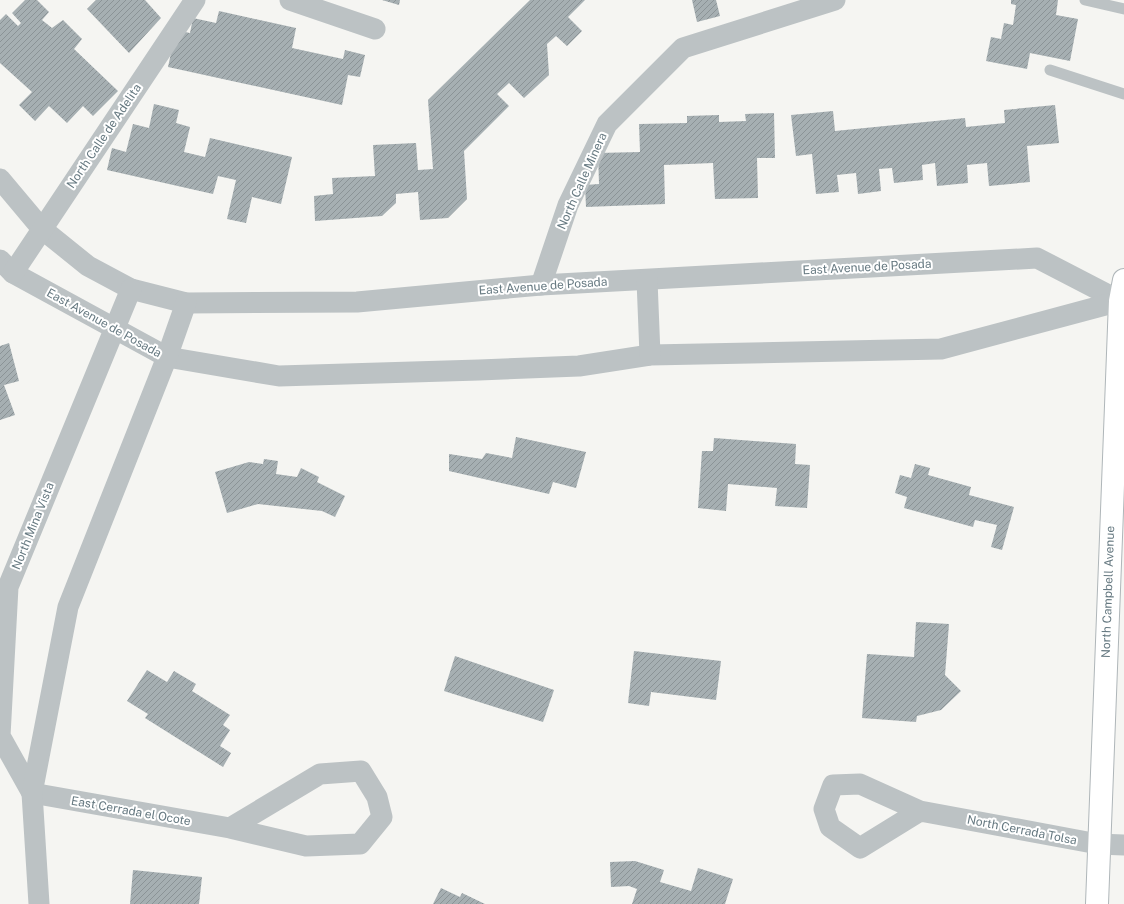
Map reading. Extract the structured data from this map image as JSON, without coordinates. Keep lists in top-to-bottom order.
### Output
{
  "streets": {
    "main road": ["North Campbell Avenue"],
    "street": [
      "North Calle de Adelita",
      "North Calle Minera",
      "East Avenue de Posada",
      "North Mina Vista",
      "East Cerrada el Ocote",
      "North Cerrada Tolsa"
    ]
  },
  "crossings": [
    ["North Calle de Adelita", "East Avenue de Posada"],
    ["North Calle Minera", "East Avenue de Posada"],
    ["East Avenue de Posada", "North Mina Vista"],
    ["East Avenue de Posada", "North Campbell Avenue"],
    ["North Mina Vista", "East Cerrada el Ocote"],
    ["North Campbell Avenue", "North Cerrada Tolsa"]
  ]
}
